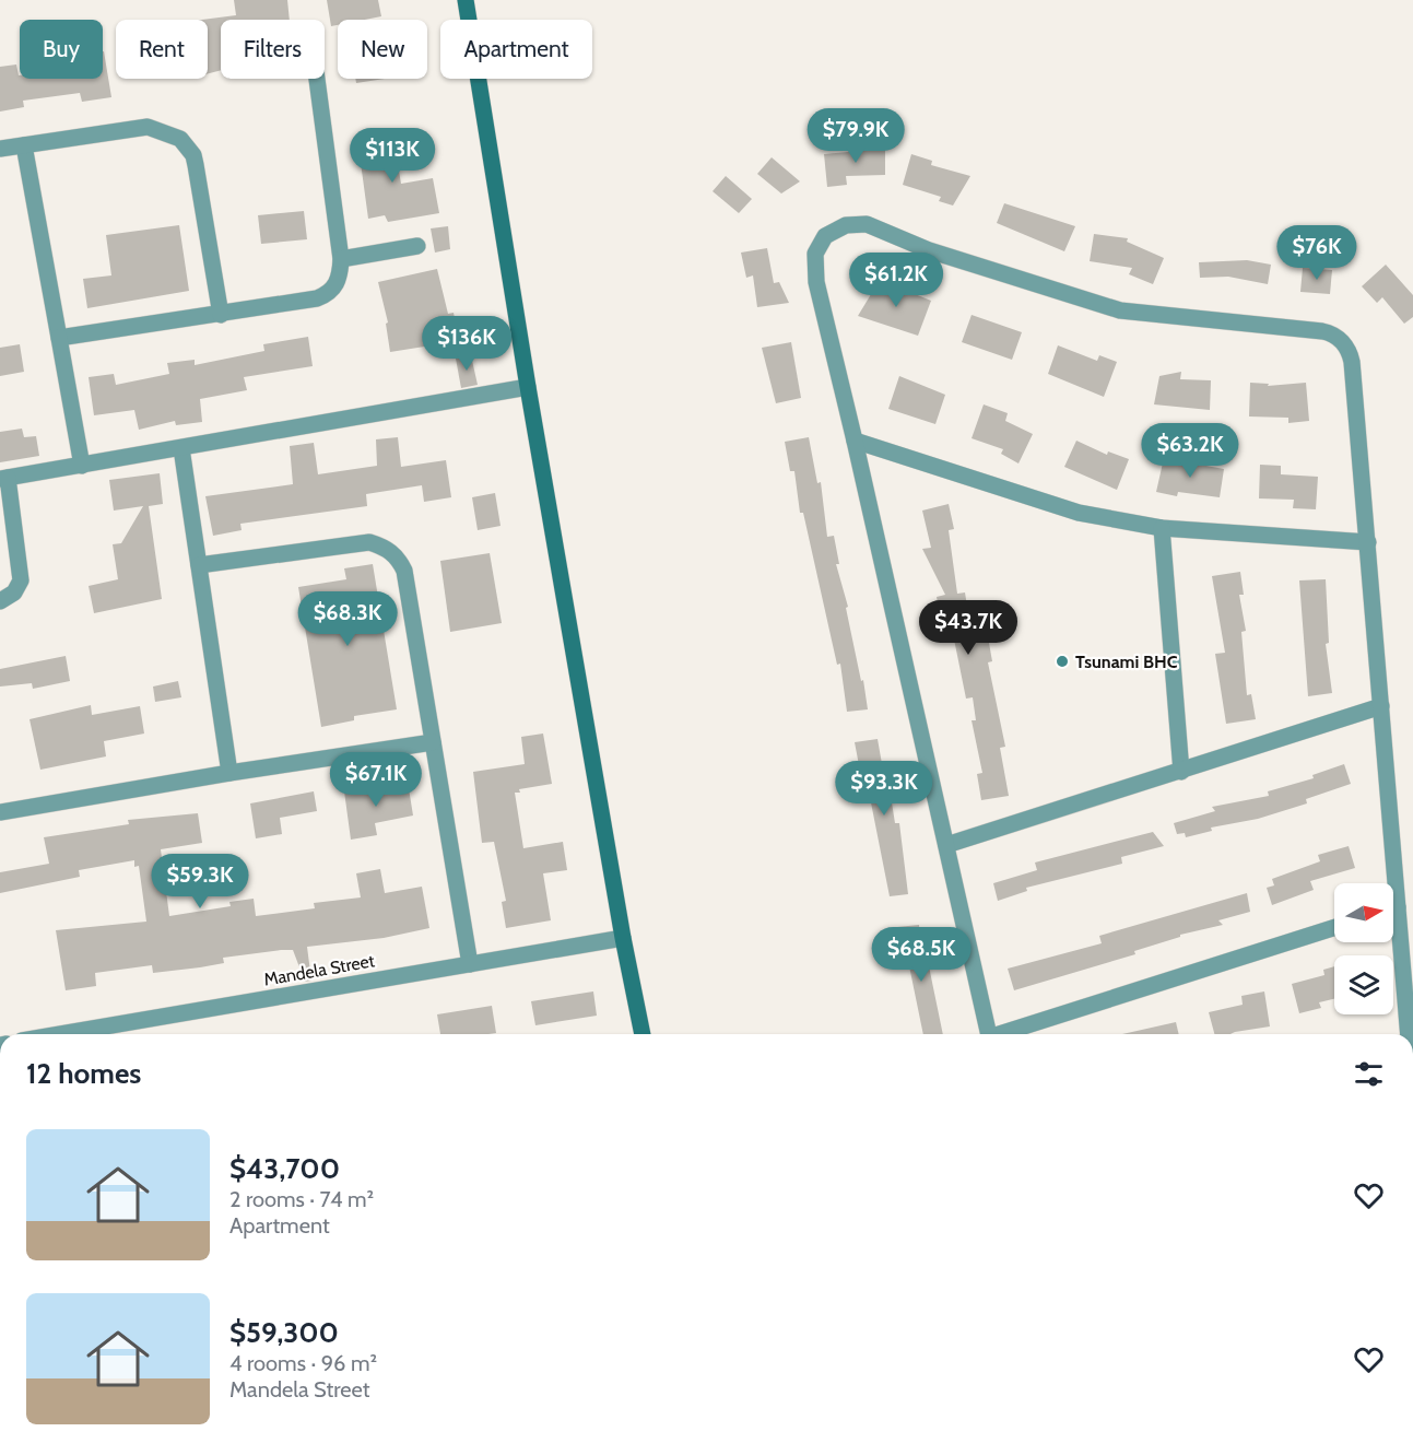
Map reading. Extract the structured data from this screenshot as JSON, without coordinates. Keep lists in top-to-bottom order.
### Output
{
  "streets": {
    "street": ["Mandela Street"]
  },
  "places": ["Tsunami BHC"],
  "north": "right",
  "page": {
    "chip": [
      "Buy",
      "Rent",
      "Filters",
      "New",
      "Apartment"
    ],
    "price": [
      "$79.9K",
      "$113K",
      "$76K",
      "$61.2K",
      "$136K",
      "$63.2K",
      "$68.3K",
      "$43.7K",
      "$67.1K",
      "$93.3K",
      "$59.3K",
      "$68.5K"
    ],
    "heading": "12 homes",
    "list": [
      {
        "name": "$43,700",
        "note": "2 rooms · 74 m² · Apartment"
      },
      {
        "name": "$59,300",
        "note": "4 rooms · 96 m² · Mandela Street"
      }
    ]
  }
}
